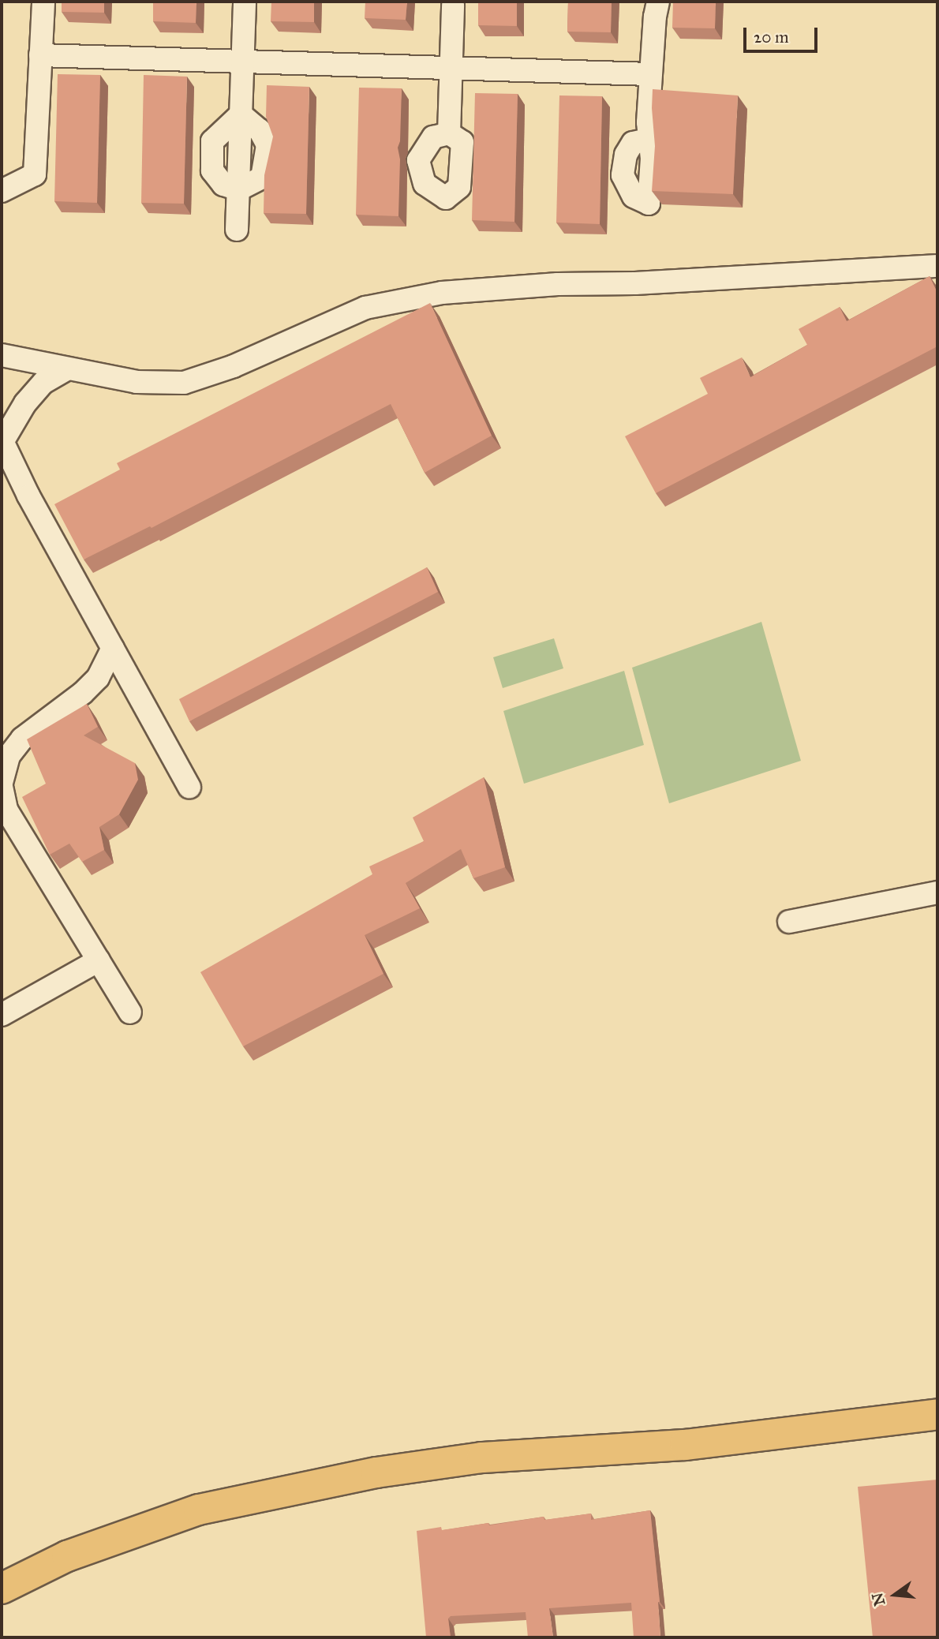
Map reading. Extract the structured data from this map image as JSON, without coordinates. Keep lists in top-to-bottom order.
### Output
{
  "scale_bar": "20 m",
  "north": "left"
}
